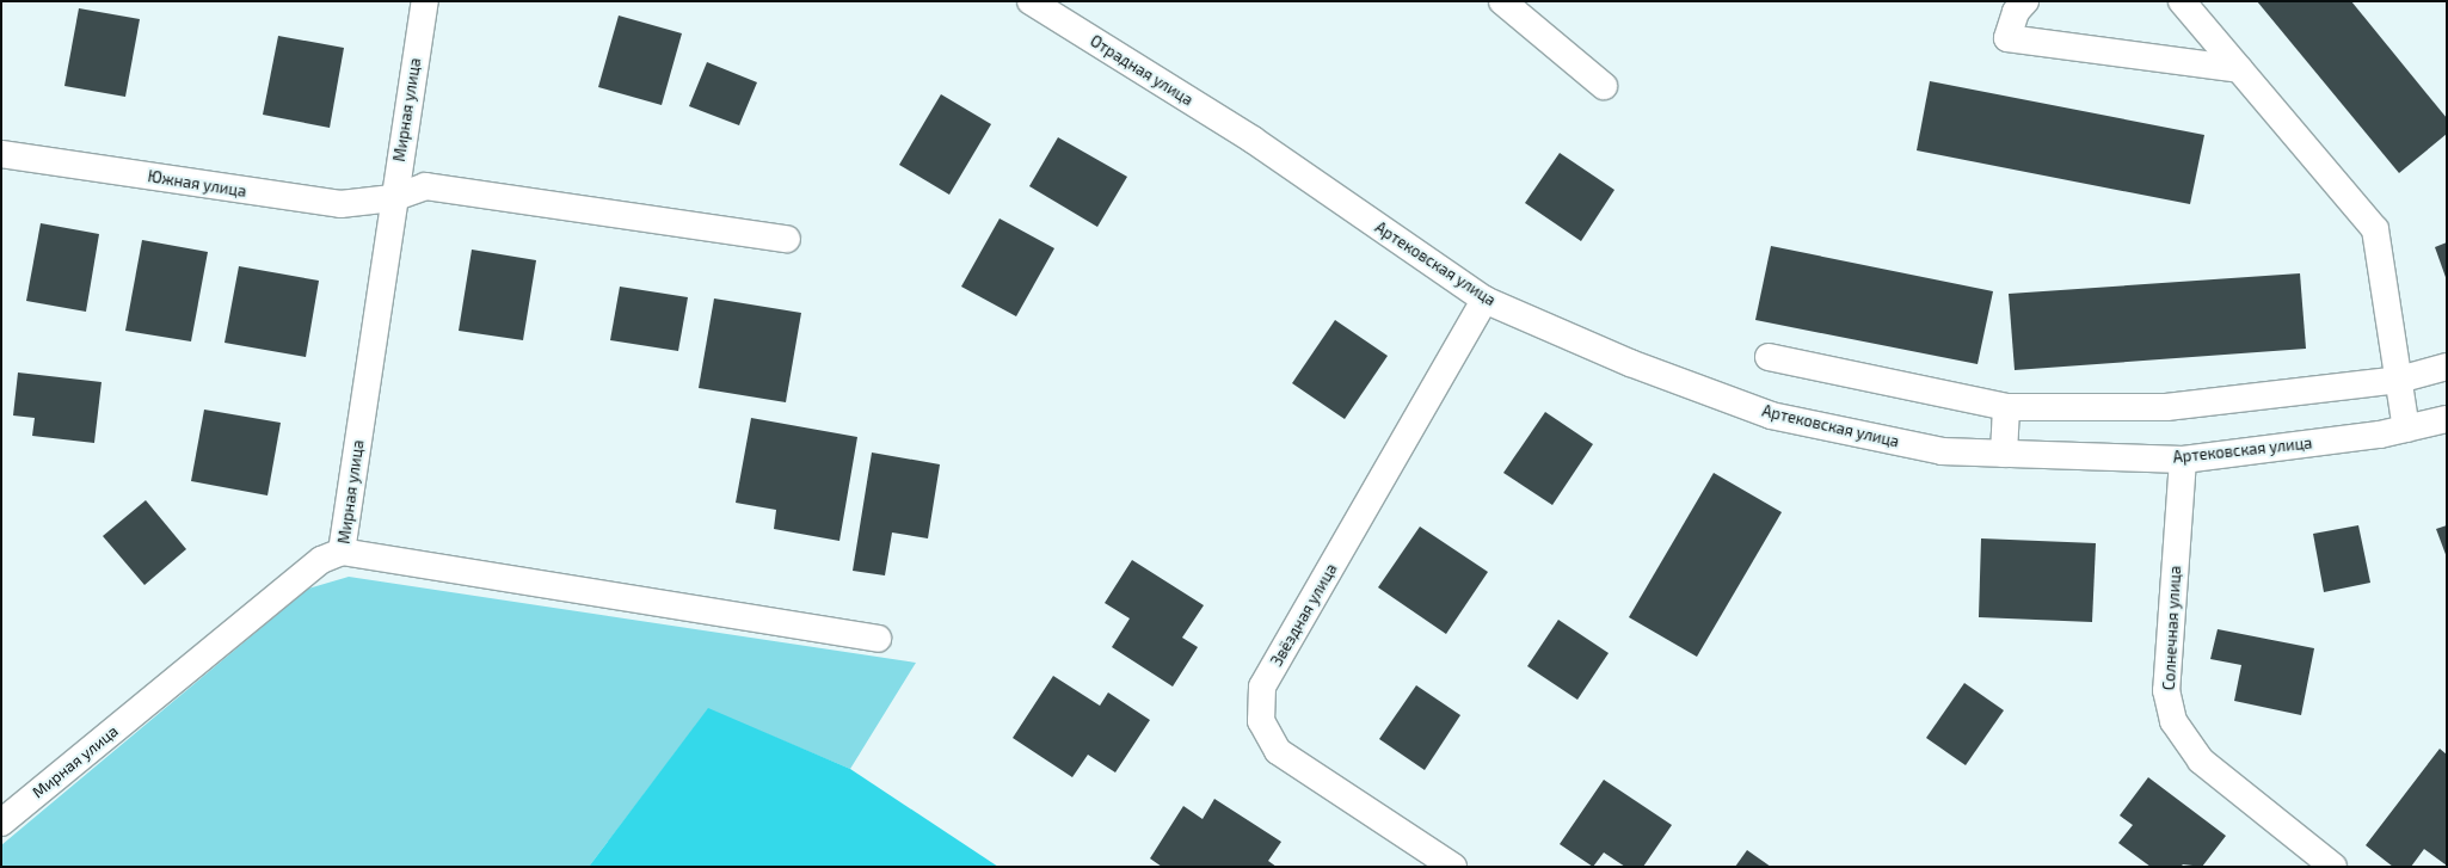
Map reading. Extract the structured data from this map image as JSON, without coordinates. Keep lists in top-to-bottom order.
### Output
{
  "streets": {
    "street": [
      "Отрадная улица",
      "Мирная улица",
      "Южная улица",
      "Артековская улица",
      "Звёздная улица",
      "Солнечная улица"
    ]
  },
  "crossings": [
    ["Отрадная улица", "Артековская улица"],
    ["Мирная улица", "Южная улица"],
    ["Артековская улица", "Звёздная улица"],
    ["Артековская улица", "Солнечная улица"]
  ]
}
